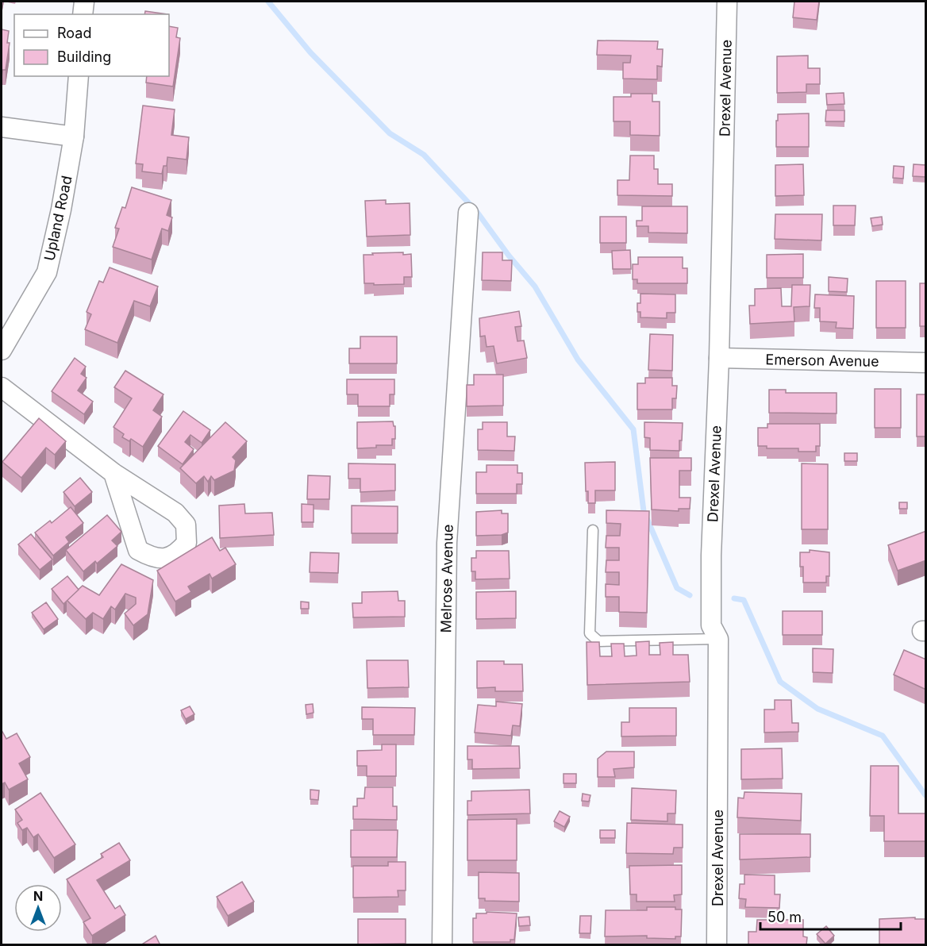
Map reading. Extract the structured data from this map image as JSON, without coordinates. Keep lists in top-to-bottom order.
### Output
{
  "streets": {
    "street": [
      "Drexel Avenue",
      "Upland Road",
      "Emerson Avenue",
      "Melrose Avenue"
    ]
  },
  "crossings": [
    ["Drexel Avenue", "Emerson Avenue"]
  ],
  "legend": ["Road", "Building"],
  "scale_bar": "50 m",
  "north": "top"
}
